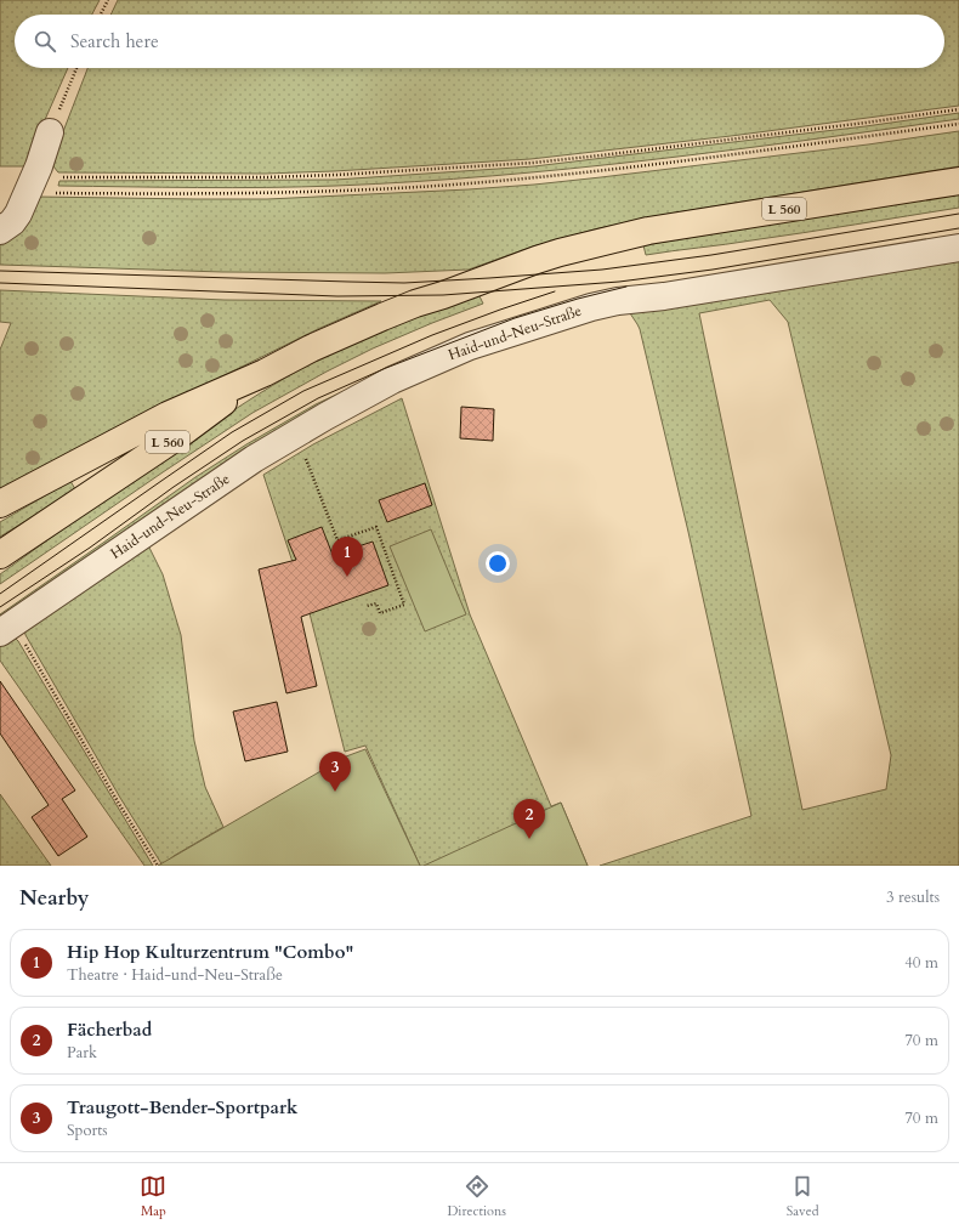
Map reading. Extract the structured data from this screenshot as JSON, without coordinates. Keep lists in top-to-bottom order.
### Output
{
  "streets": {
    "main road": ["L 560"],
    "street": ["Haid-und-Neu-Straße"]
  },
  "page": {
    "search": "Search here",
    "pins": ["1", "3", "2"],
    "heading": ["Nearby", "3 results"],
    "list": [
      {
        "mark": "1",
        "name": "Hip Hop Kulturzentrum \"Combo\"",
        "note": "Theatre · Haid-und-Neu-Straße",
        "value": "40 m"
      },
      {
        "mark": "2",
        "name": "Fächerbad",
        "note": "Park",
        "value": "70 m"
      },
      {
        "mark": "3",
        "name": "Traugott-Bender-Sportpark",
        "note": "Sports",
        "value": "70 m"
      }
    ],
    "nav": ["Map", "Directions", "Saved"]
  }
}
